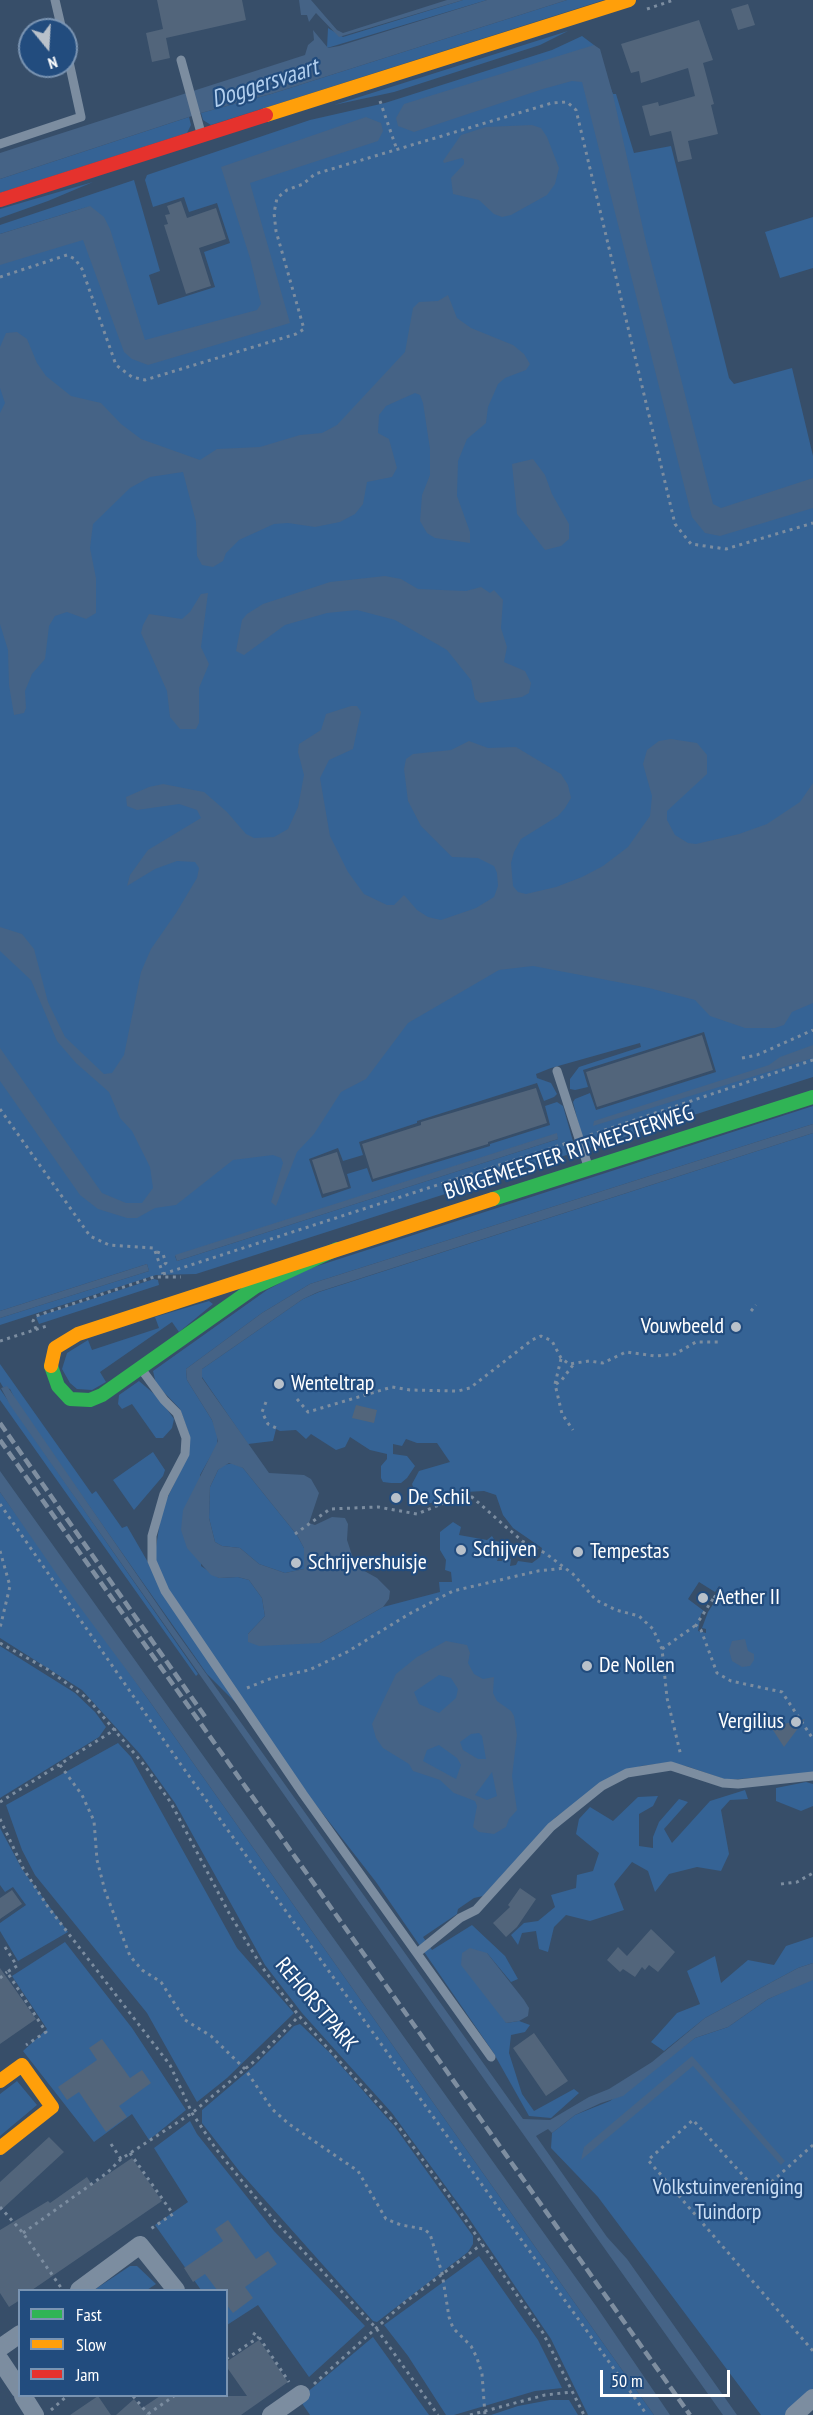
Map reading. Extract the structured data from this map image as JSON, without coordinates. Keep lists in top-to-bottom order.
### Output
{
  "streets": {
    "street": ["BURGEMEESTER RITMEESTERWEG"],
    "path": ["REHORSTPARK"]
  },
  "water": ["Doggersvaart"],
  "parks": ["Volkstuinvereniging Tuindorp"],
  "places": [
    "Vouwbeeld",
    "Wenteltrap",
    "De Schil",
    "Schijven",
    "Tempestas",
    "Schrijvershuisje",
    "Aether II",
    "De Nollen",
    "Vergilius"
  ],
  "legend": ["Fast", "Slow", "Jam"],
  "scale_bar": "50 m",
  "north": "bottom"
}
